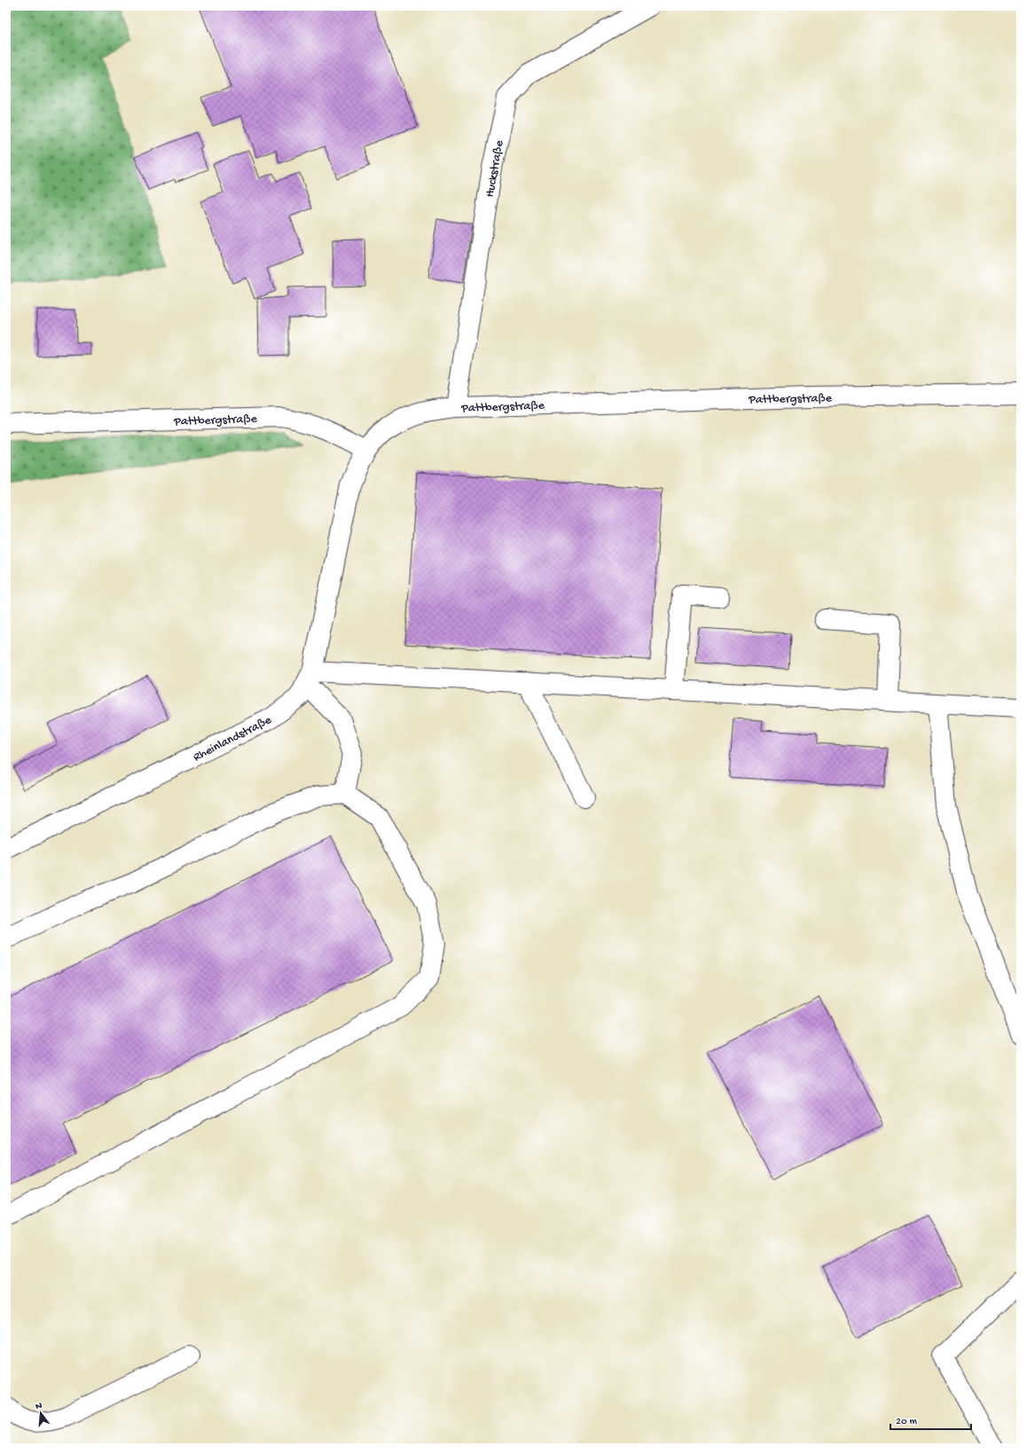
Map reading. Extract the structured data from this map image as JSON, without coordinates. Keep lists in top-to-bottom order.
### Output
{
  "streets": {
    "street": ["Huckstraße", "Pattbergstraße", "Rheinlandstraße"]
  },
  "crossings": [
    ["Huckstraße", "Pattbergstraße"],
    ["Pattbergstraße", "Rheinlandstraße"]
  ],
  "scale_bar": "20 m",
  "north": "top"
}
